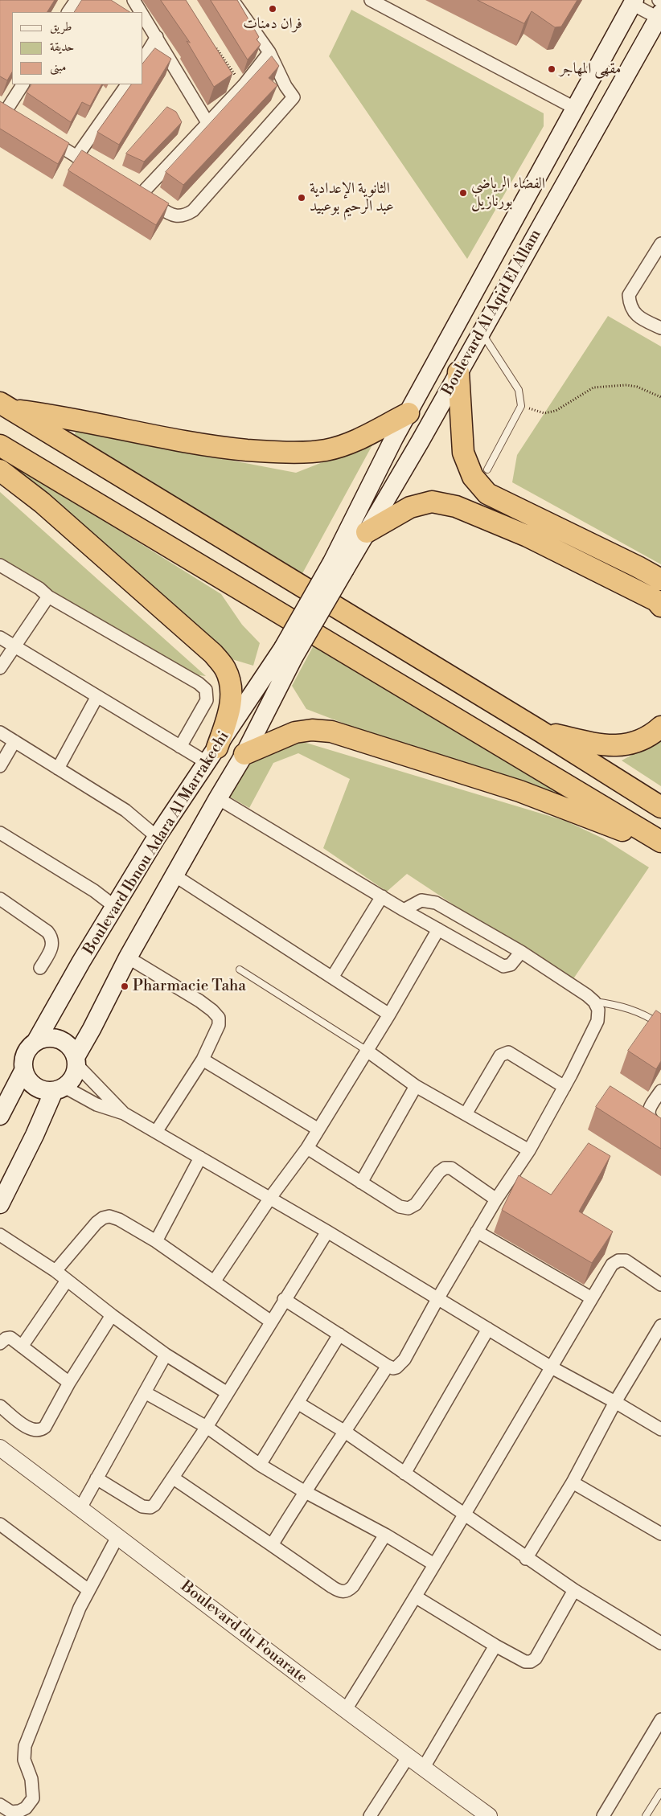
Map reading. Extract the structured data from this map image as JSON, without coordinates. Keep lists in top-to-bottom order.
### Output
{
  "streets": {
    "main road": ["Boulevard Al Aqid El Allam", "Boulevard Ibnou Adara Al Marrakechi"],
    "street": ["Boulevard du Fouarate"]
  },
  "places": [
    "فران دمنات",
    "مقهى المهاجر",
    "الفضاء الرياضي بورنازيل",
    "الثانوية الإعدادية عبد الرحيم بوعبيد",
    "Pharmacie Taha"
  ],
  "legend": ["طريق", "حديقة", "مبنى"]
}
